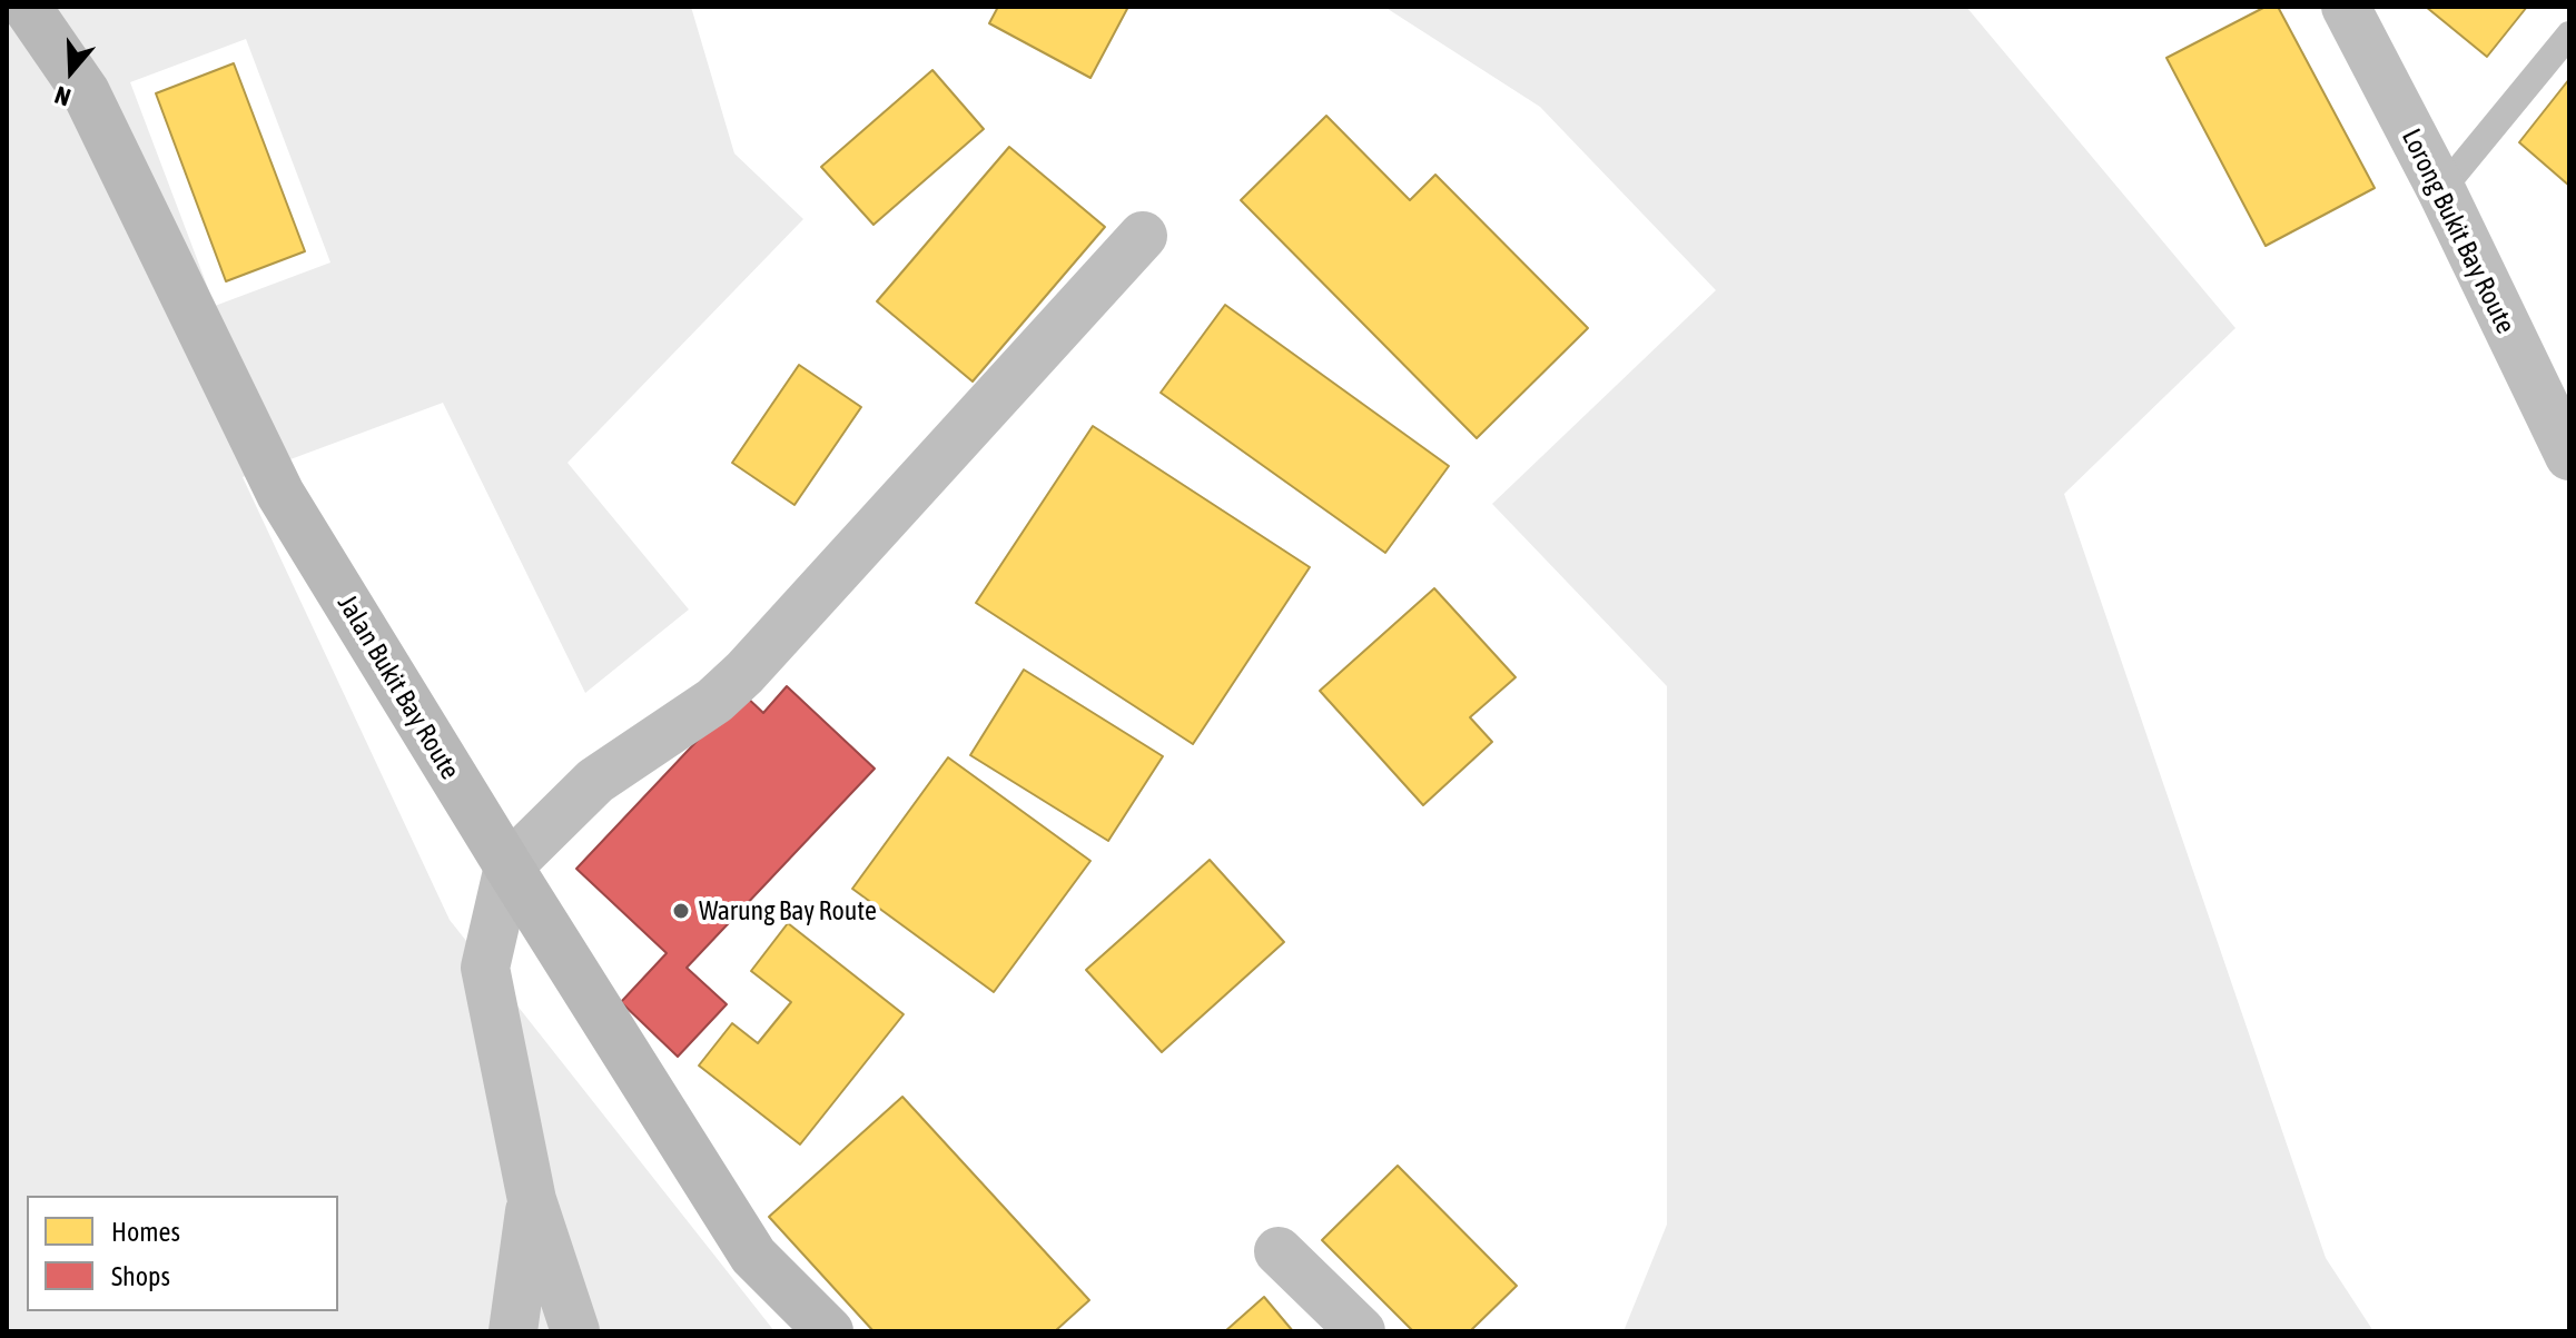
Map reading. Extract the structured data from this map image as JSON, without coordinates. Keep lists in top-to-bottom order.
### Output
{
  "streets": {
    "street": ["Lorong Bukit Bay Route", "Jalan Bukit Bay Route"]
  },
  "places": ["Warung Bay Route"],
  "legend": ["Homes", "Shops"],
  "north": "bottom"
}
